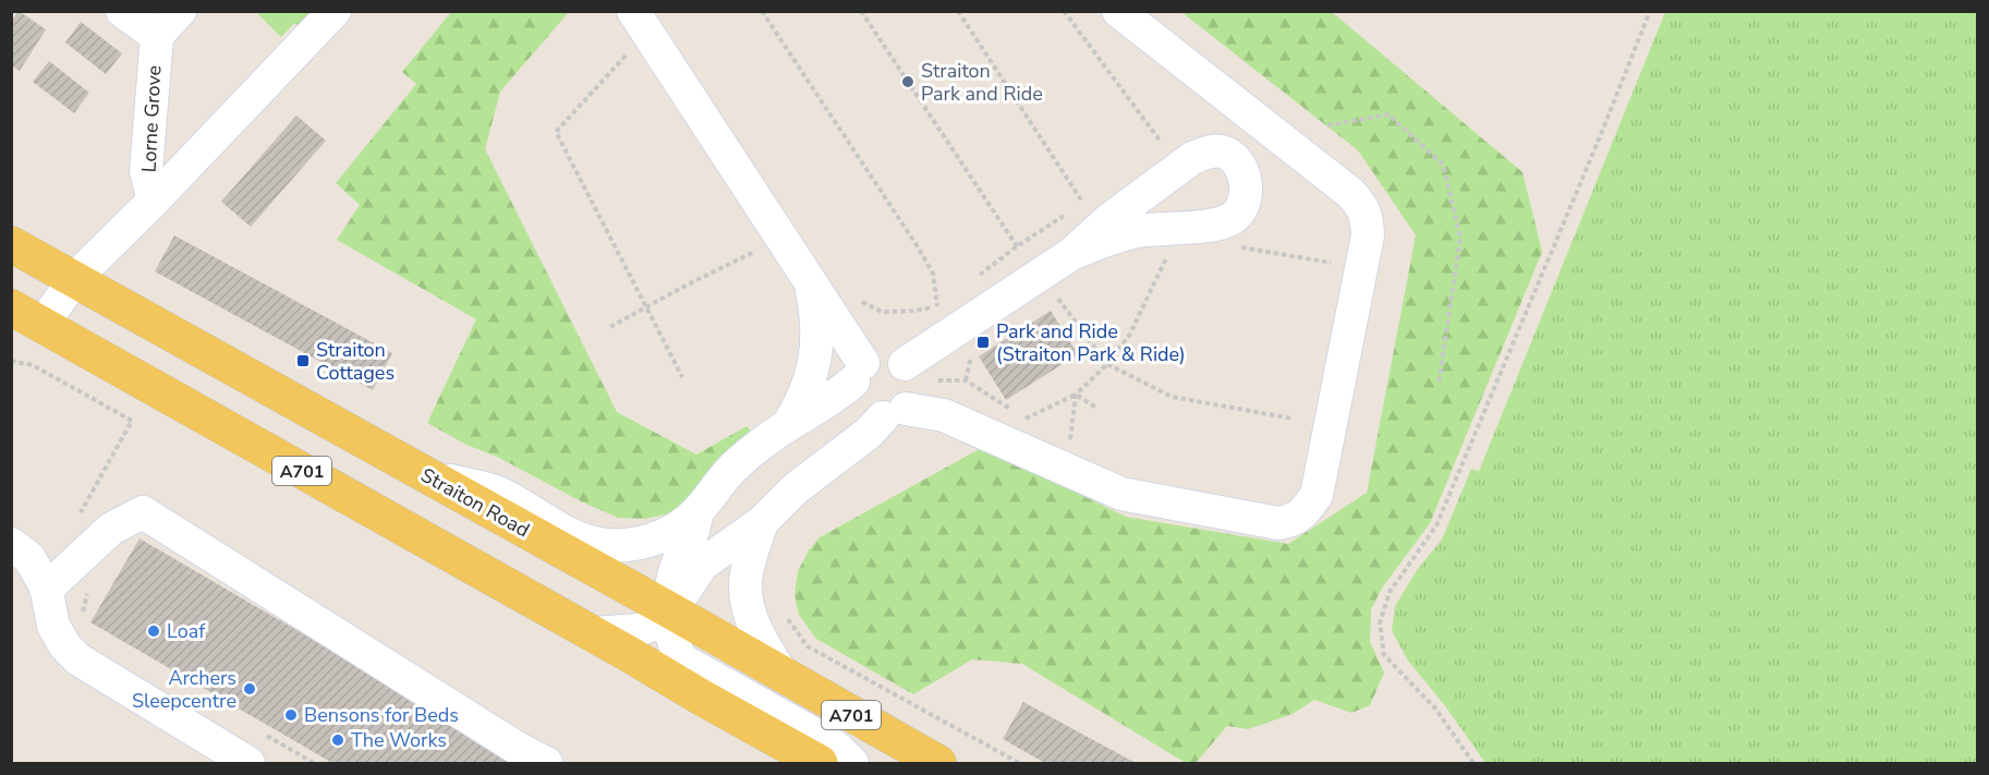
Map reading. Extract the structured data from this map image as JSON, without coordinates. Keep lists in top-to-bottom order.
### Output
{
  "streets": {
    "main road": ["A701", "Straiton Road"],
    "street": ["Lorne Grove"]
  },
  "places": {
    "other": [
      "Straiton Park and Ride",
      "Loaf",
      "Archers Sleepcentre",
      "Bensons for Beds",
      "The Works"
    ],
    "transit": ["Park and Ride (Straiton Park & Ride)", "Straiton Cottages"]
  }
}
